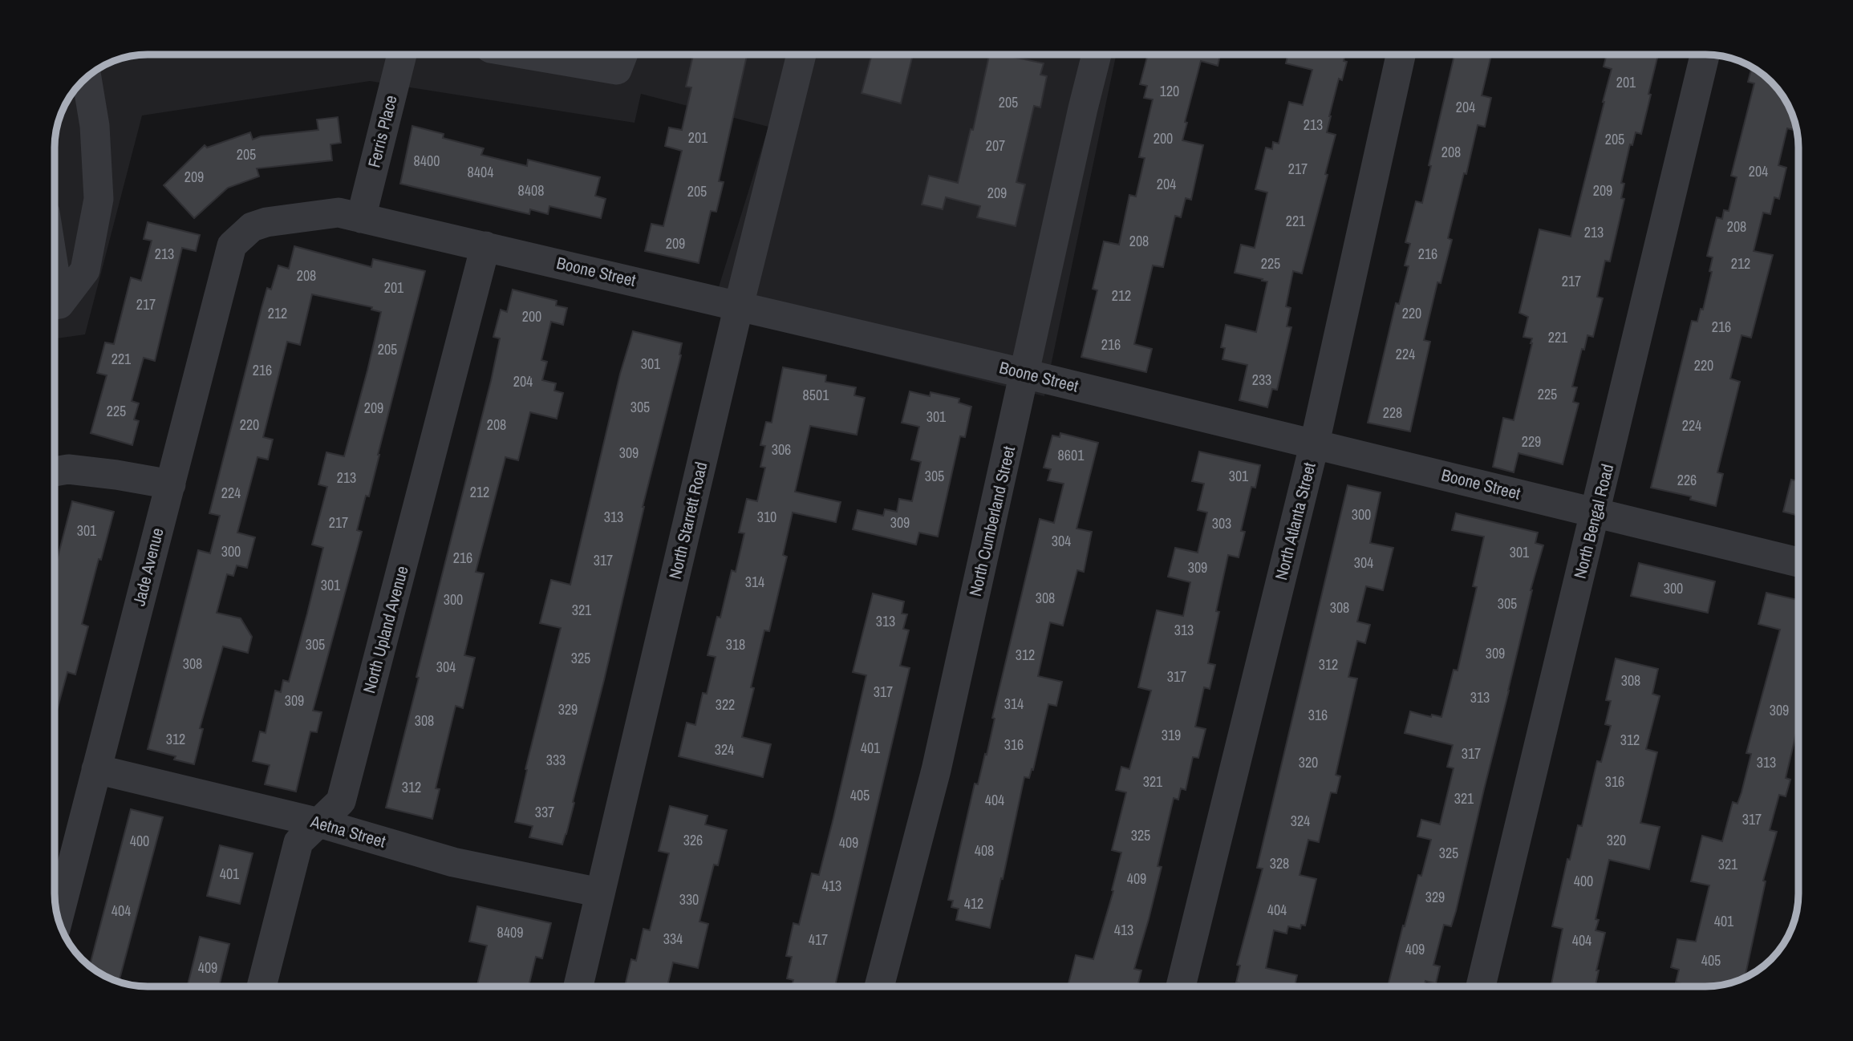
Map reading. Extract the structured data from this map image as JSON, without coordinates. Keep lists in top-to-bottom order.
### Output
{
  "streets": {
    "street": [
      "Ferris Place",
      "Boone Street",
      "North Starrett Road",
      "North Cumberland Street",
      "North Atlanta Street",
      "North Bengal Road",
      "Jade Avenue",
      "North Upland Avenue",
      "Aetna Street"
    ]
  },
  "crossings": [
    ["Ferris Place", "Boone Street"],
    ["Boone Street", "North Starrett Road"],
    ["Boone Street", "North Cumberland Street"],
    ["Boone Street", "North Atlanta Street"],
    ["Boone Street", "North Bengal Road"],
    ["Boone Street", "Jade Avenue"],
    ["Boone Street", "North Upland Avenue"],
    ["North Starrett Road", "Aetna Street"],
    ["Jade Avenue", "Aetna Street"],
    ["North Upland Avenue", "Aetna Street"]
  ],
  "house_numbers": [
    "201",
    "120",
    "205",
    "204",
    "213",
    "201",
    "200",
    "205",
    "207",
    "208",
    "205",
    "8400",
    "217",
    "204",
    "8404",
    "209",
    "204",
    "8408",
    "209",
    "205",
    "209",
    "221",
    "208",
    "213",
    "208",
    "209",
    "213",
    "216",
    "225",
    "212",
    "208",
    "217",
    "201",
    "212",
    "217",
    "212",
    "220",
    "200",
    "216",
    "221",
    "216",
    "205",
    "224",
    "221",
    "301",
    "220",
    "216",
    "233",
    "204",
    "225",
    "8501",
    "305",
    "209",
    "225",
    "228",
    "301",
    "220",
    "208",
    "224",
    "229",
    "306",
    "309",
    "8601",
    "305",
    "301",
    "213",
    "226",
    "212",
    "224",
    "300",
    "313",
    "310",
    "217",
    "309",
    "303",
    "301",
    "304",
    "300",
    "301",
    "216",
    "317",
    "304",
    "309",
    "314",
    "301",
    "300",
    "308",
    "300",
    "305",
    "308",
    "321",
    "313",
    "313",
    "305",
    "318",
    "309",
    "312",
    "325",
    "308",
    "312",
    "304",
    "317",
    "308",
    "317",
    "313",
    "309",
    "314",
    "322",
    "329",
    "309",
    "316",
    "308",
    "319",
    "312",
    "312",
    "316",
    "401",
    "324",
    "317",
    "333",
    "320",
    "313",
    "321",
    "316",
    "312",
    "405",
    "321",
    "404",
    "337",
    "317",
    "324",
    "325",
    "326",
    "320",
    "400",
    "409",
    "408",
    "325",
    "328",
    "321",
    "401",
    "409",
    "400",
    "413",
    "329",
    "330",
    "412",
    "404",
    "404",
    "401",
    "413",
    "8409",
    "334",
    "417",
    "404",
    "409",
    "405",
    "409"
  ]
}
